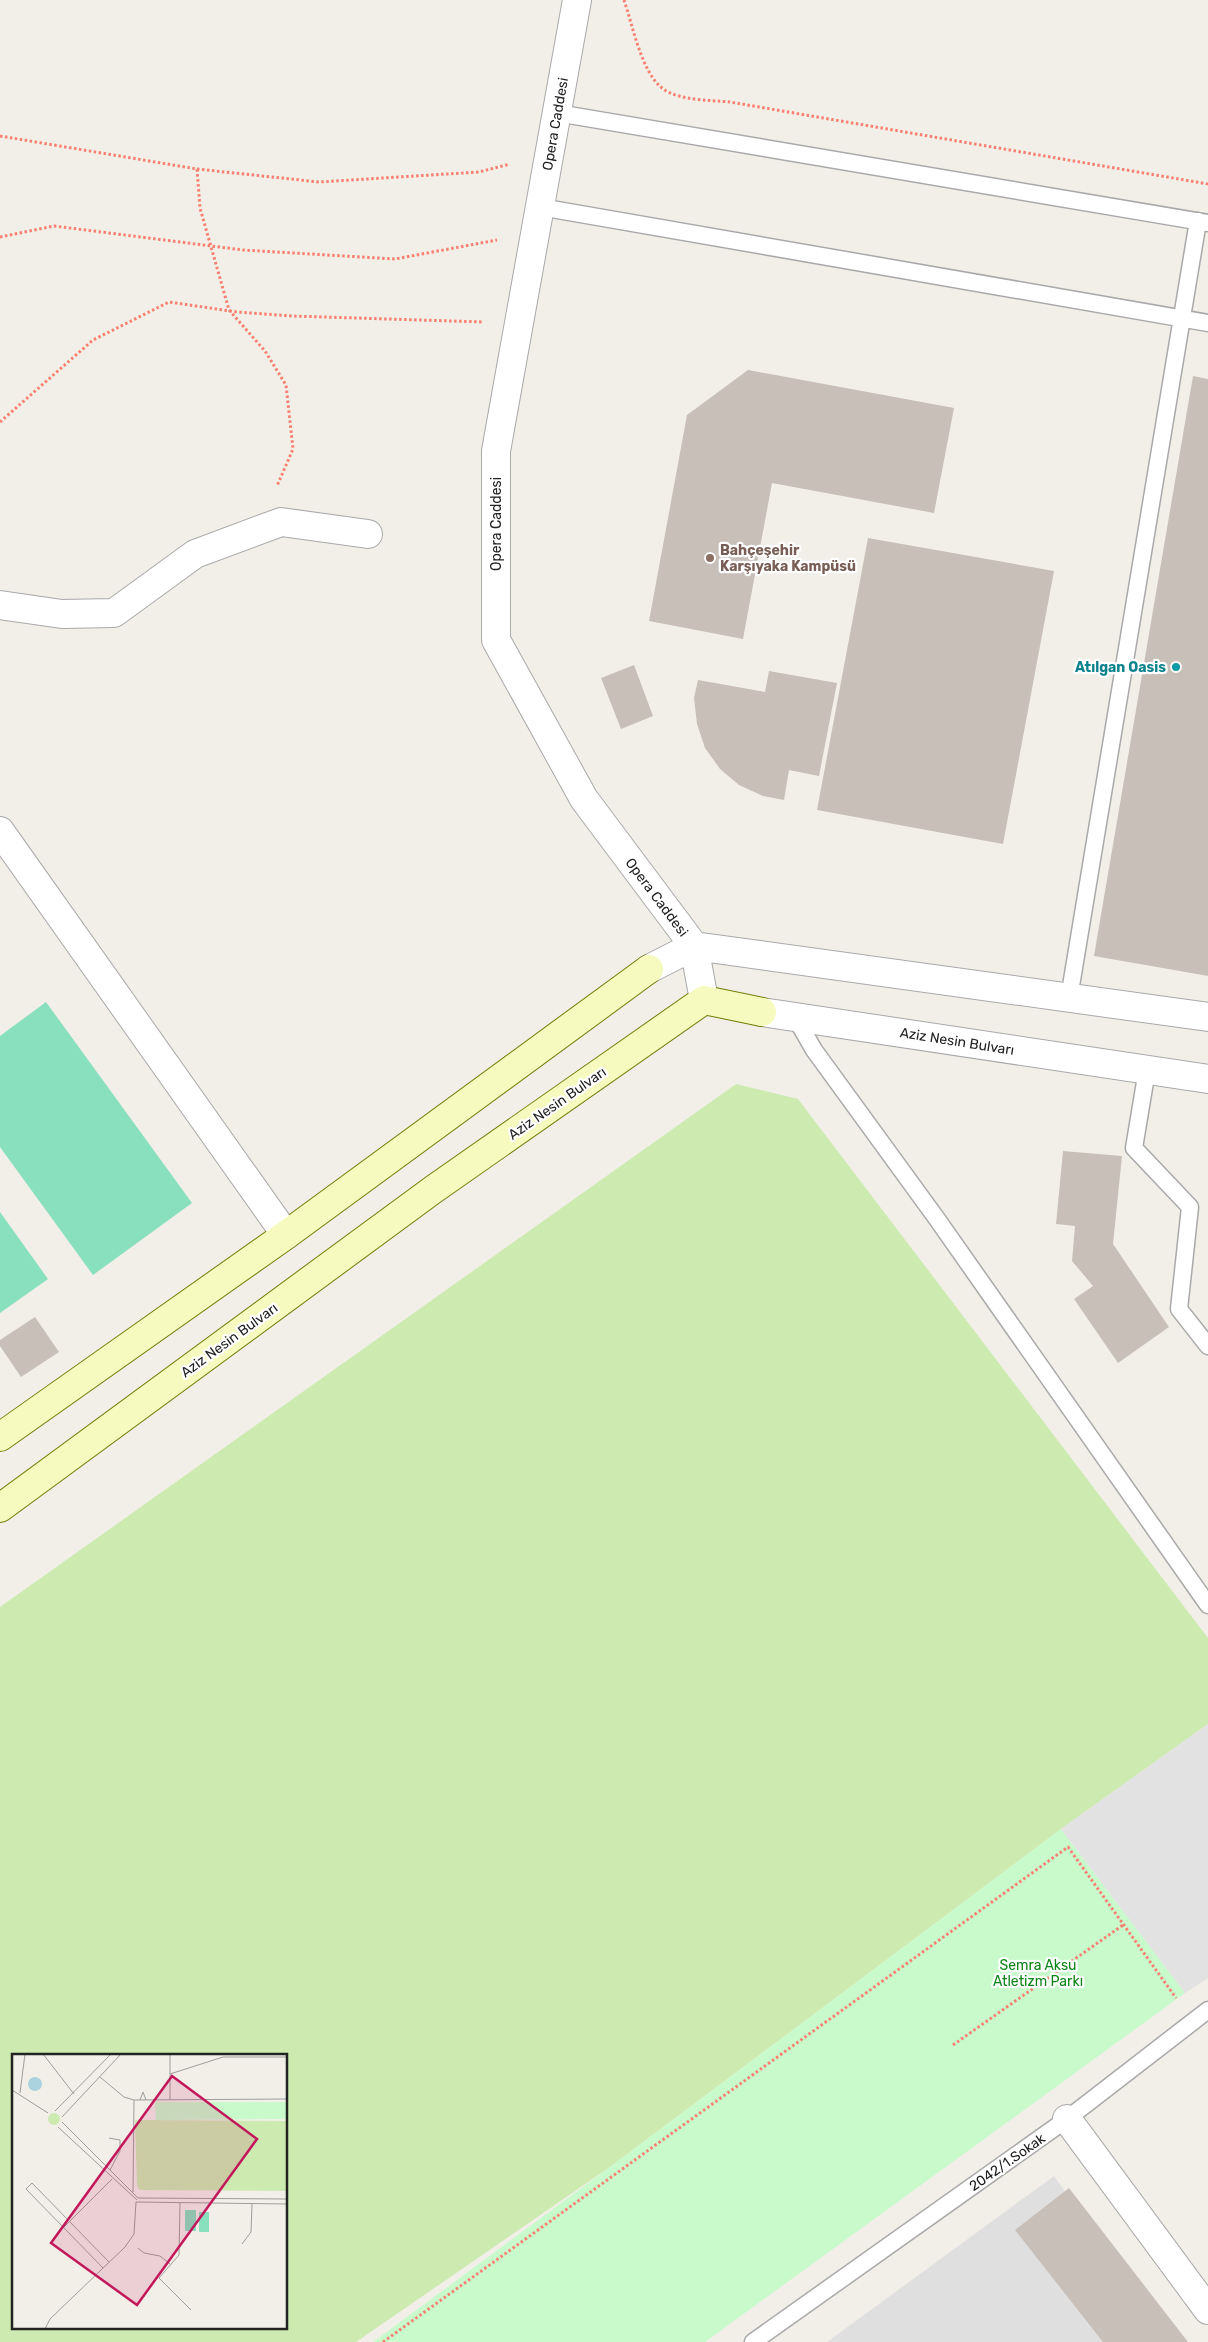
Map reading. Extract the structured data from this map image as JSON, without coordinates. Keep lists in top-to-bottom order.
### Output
{
  "streets": {
    "street": ["Opera Caddesi", "Aziz Nesin Bulvarı"],
    "lane": ["2042/1.Sokak"]
  },
  "parks": ["Semra Aksu Atletizm Parkı"],
  "places": ["Bahçeşehir Karşıyaka Kampüsü", "Atılgan Oasis"]
}
